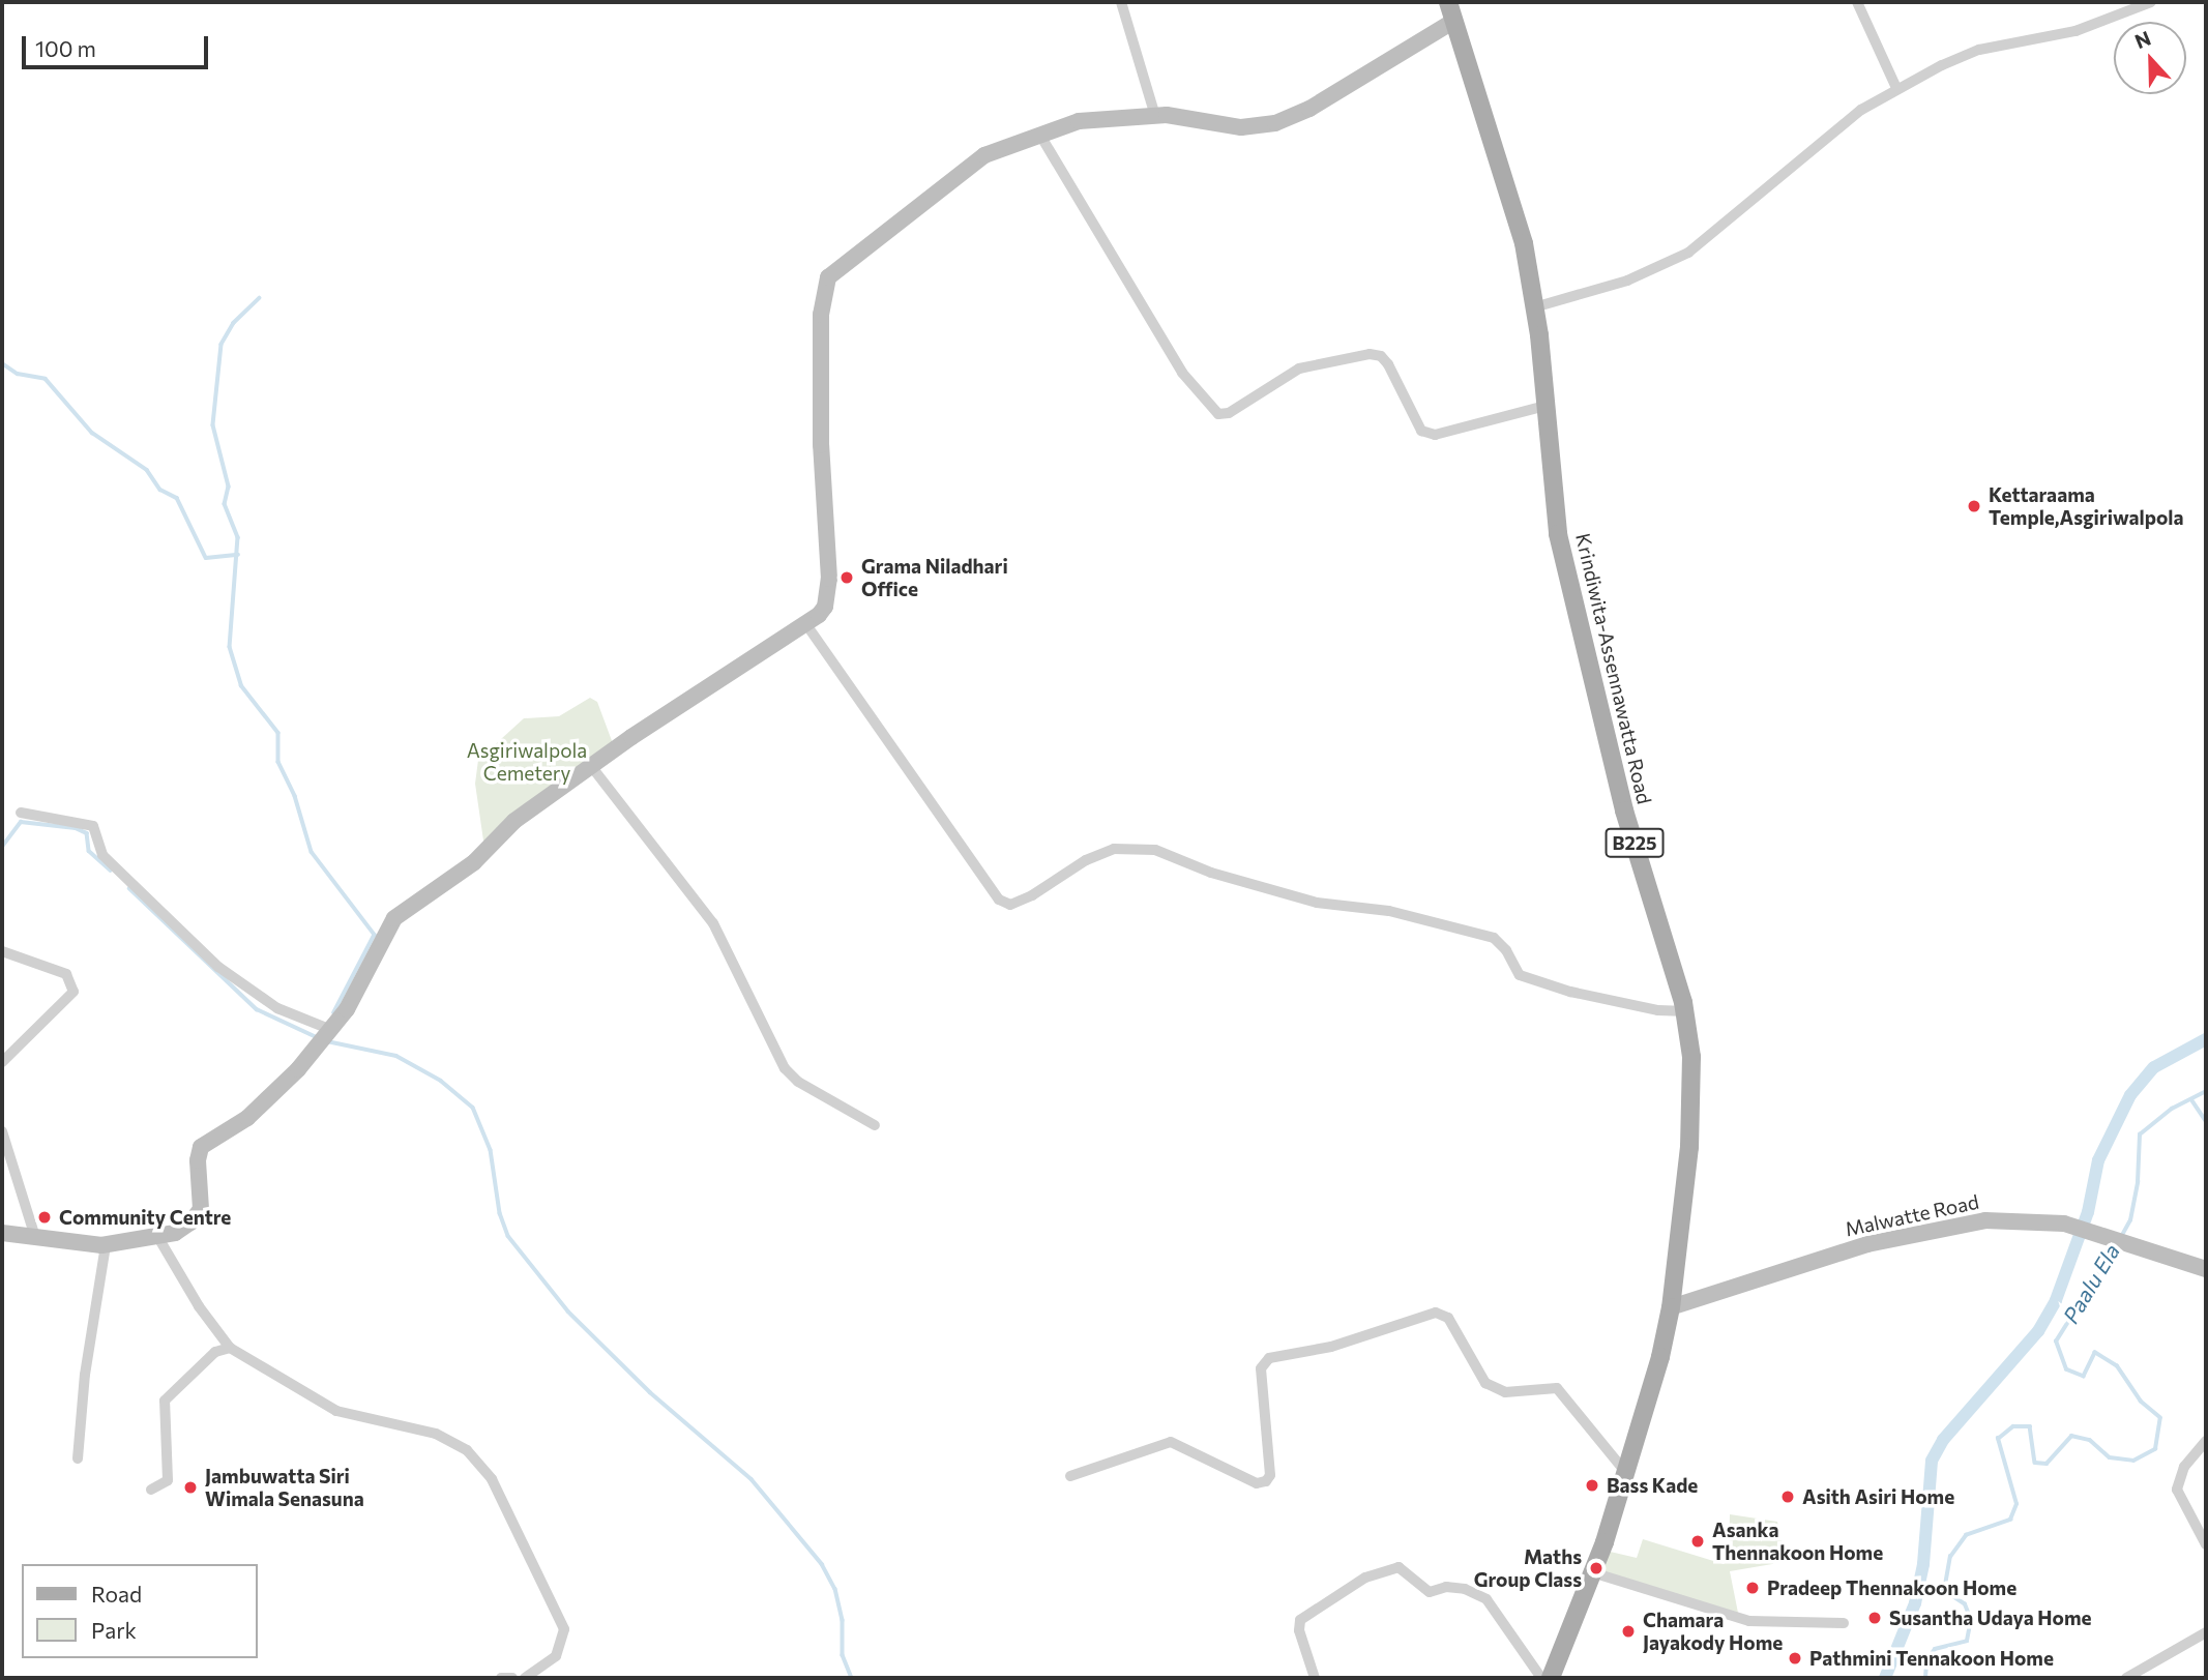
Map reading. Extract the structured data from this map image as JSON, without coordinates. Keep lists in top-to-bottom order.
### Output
{
  "streets": {
    "main road": ["Krindiwita-Assennawatta Road", "B225"],
    "street": ["Malwatte Road"]
  },
  "crossings": [
    ["Krindiwita-Assennawatta Road", "Malwatte Road"]
  ],
  "water": ["Paalu Ela"],
  "parks": ["Asgiriwalpola Cemetery"],
  "places": [
    "Kettaraama Temple,Asgiriwalpola",
    "Grama Niladhari Office",
    "Community Centre",
    "Bass Kade",
    "Jambuwatta Siri Wimala Senasuna",
    "Asith Asiri Home",
    "Asanka Thennakoon Home",
    "Maths Group Class",
    "Pradeep Thennakoon Home",
    "Susantha Udaya Home",
    "Chamara Jayakody Home",
    "Pathmini Tennakoon Home"
  ],
  "legend": ["Road", "Park"],
  "scale_bar": "100 m",
  "north": "top"
}
